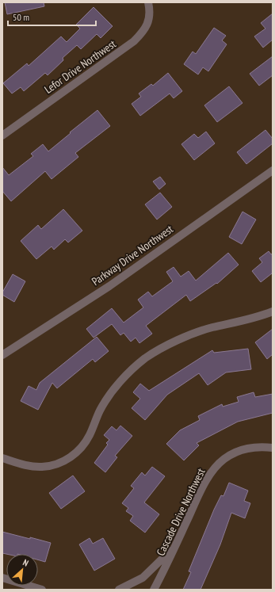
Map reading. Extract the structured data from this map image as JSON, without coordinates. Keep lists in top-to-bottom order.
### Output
{
  "streets": {
    "street": ["Lefor Drive Northwest", "Parkway Drive Northwest", "Cascade Drive Northwest"]
  },
  "scale_bar": "50 m",
  "north": "top right"
}
